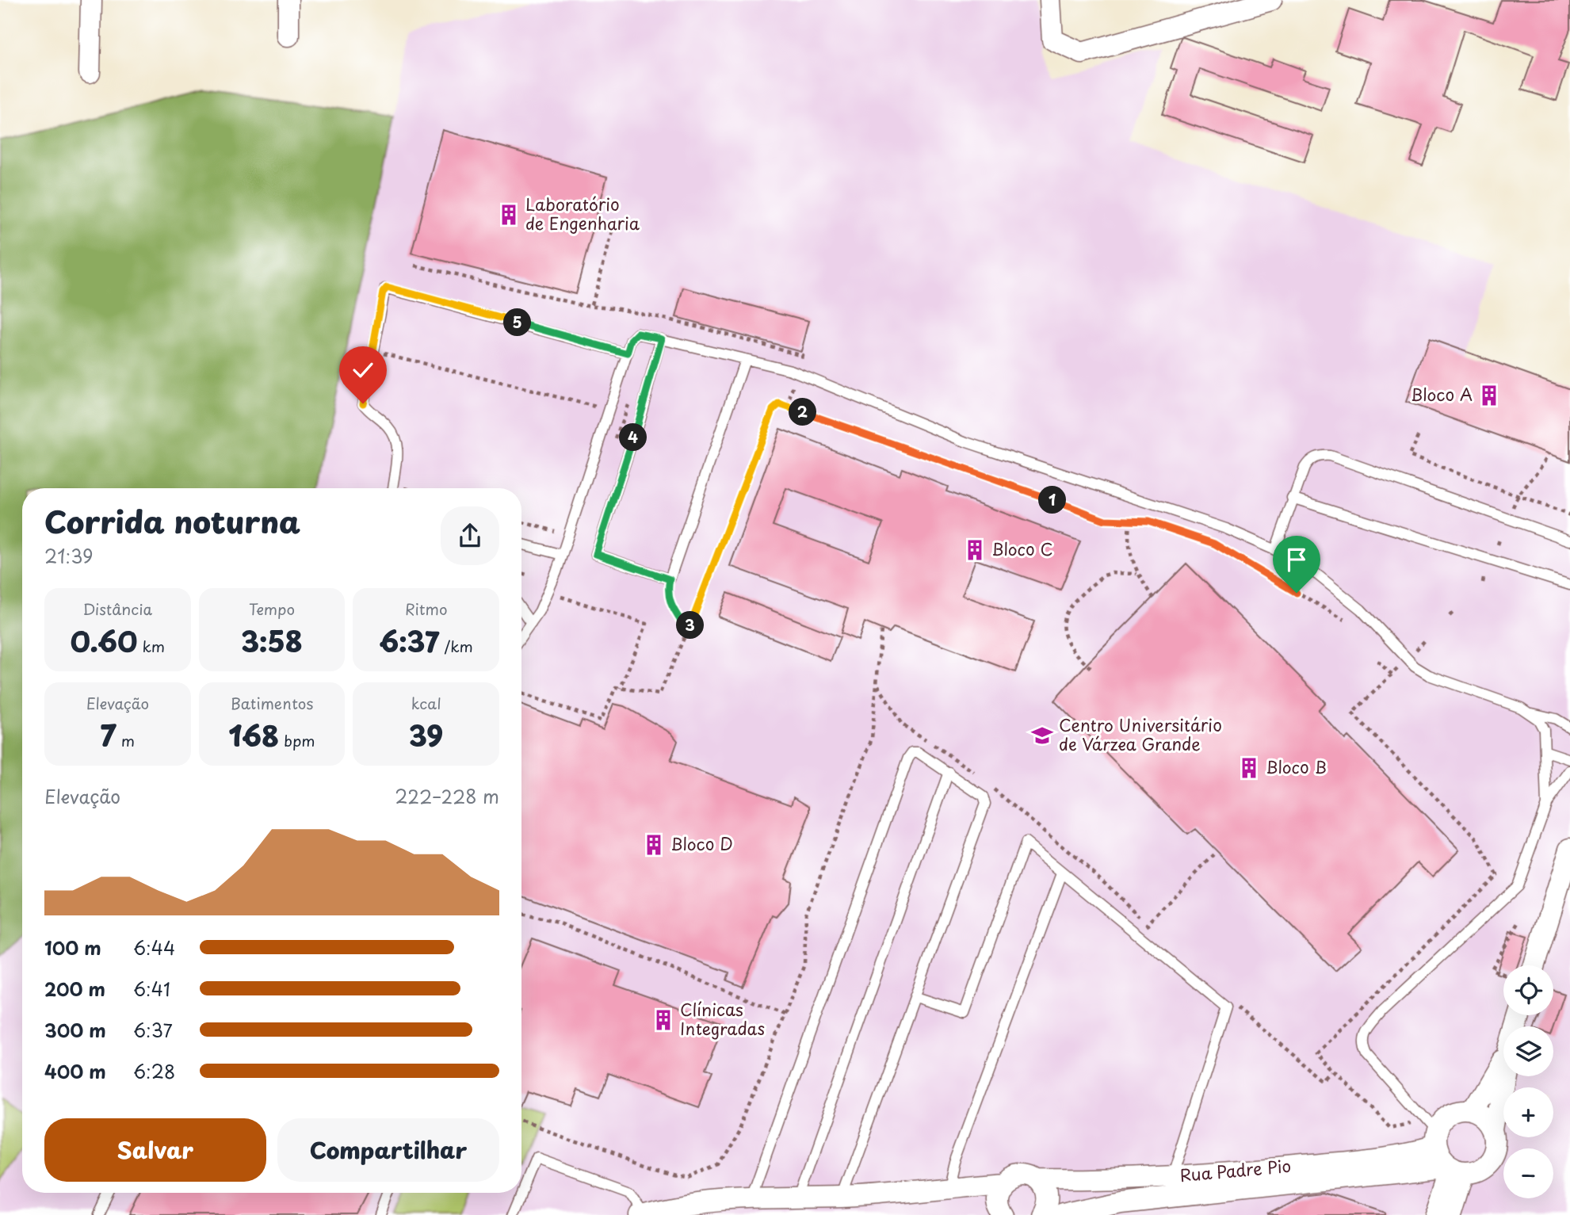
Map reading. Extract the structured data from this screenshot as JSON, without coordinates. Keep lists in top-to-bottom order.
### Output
{
  "streets": {
    "street": ["Rua Padre Pio"]
  },
  "places": {
    "building": [
      "Laboratório de Engenharia",
      "Bloco A",
      "Bloco C",
      "Bloco B",
      "Bloco D",
      "Clínicas Integradas"
    ],
    "school or university": ["Centro Universitário de Várzea Grande"]
  },
  "page": {
    "pins": [
      "5",
      "2",
      "4",
      "1",
      "3"
    ],
    "heading": ["Corrida noturna", "21:39"],
    "stats": [
      ["Distância", "0.60 km"],
      ["Tempo", "3:58"],
      ["Ritmo", "6:37 /km"],
      ["Elevação", "7 m"],
      ["Batimentos", "168 bpm"],
      ["kcal", "39"]
    ],
    "chart": ["Elevação", "222–228 m"],
    "list": [
      {
        "name": "100 m",
        "note": "6:44"
      },
      {
        "name": "200 m",
        "note": "6:41"
      },
      {
        "name": "300 m",
        "note": "6:37"
      },
      {
        "name": "400 m",
        "note": "6:28"
      }
    ],
    "map_buttons": ["+", "−"],
    "buttons": ["Salvar", "Compartilhar"]
  }
}
